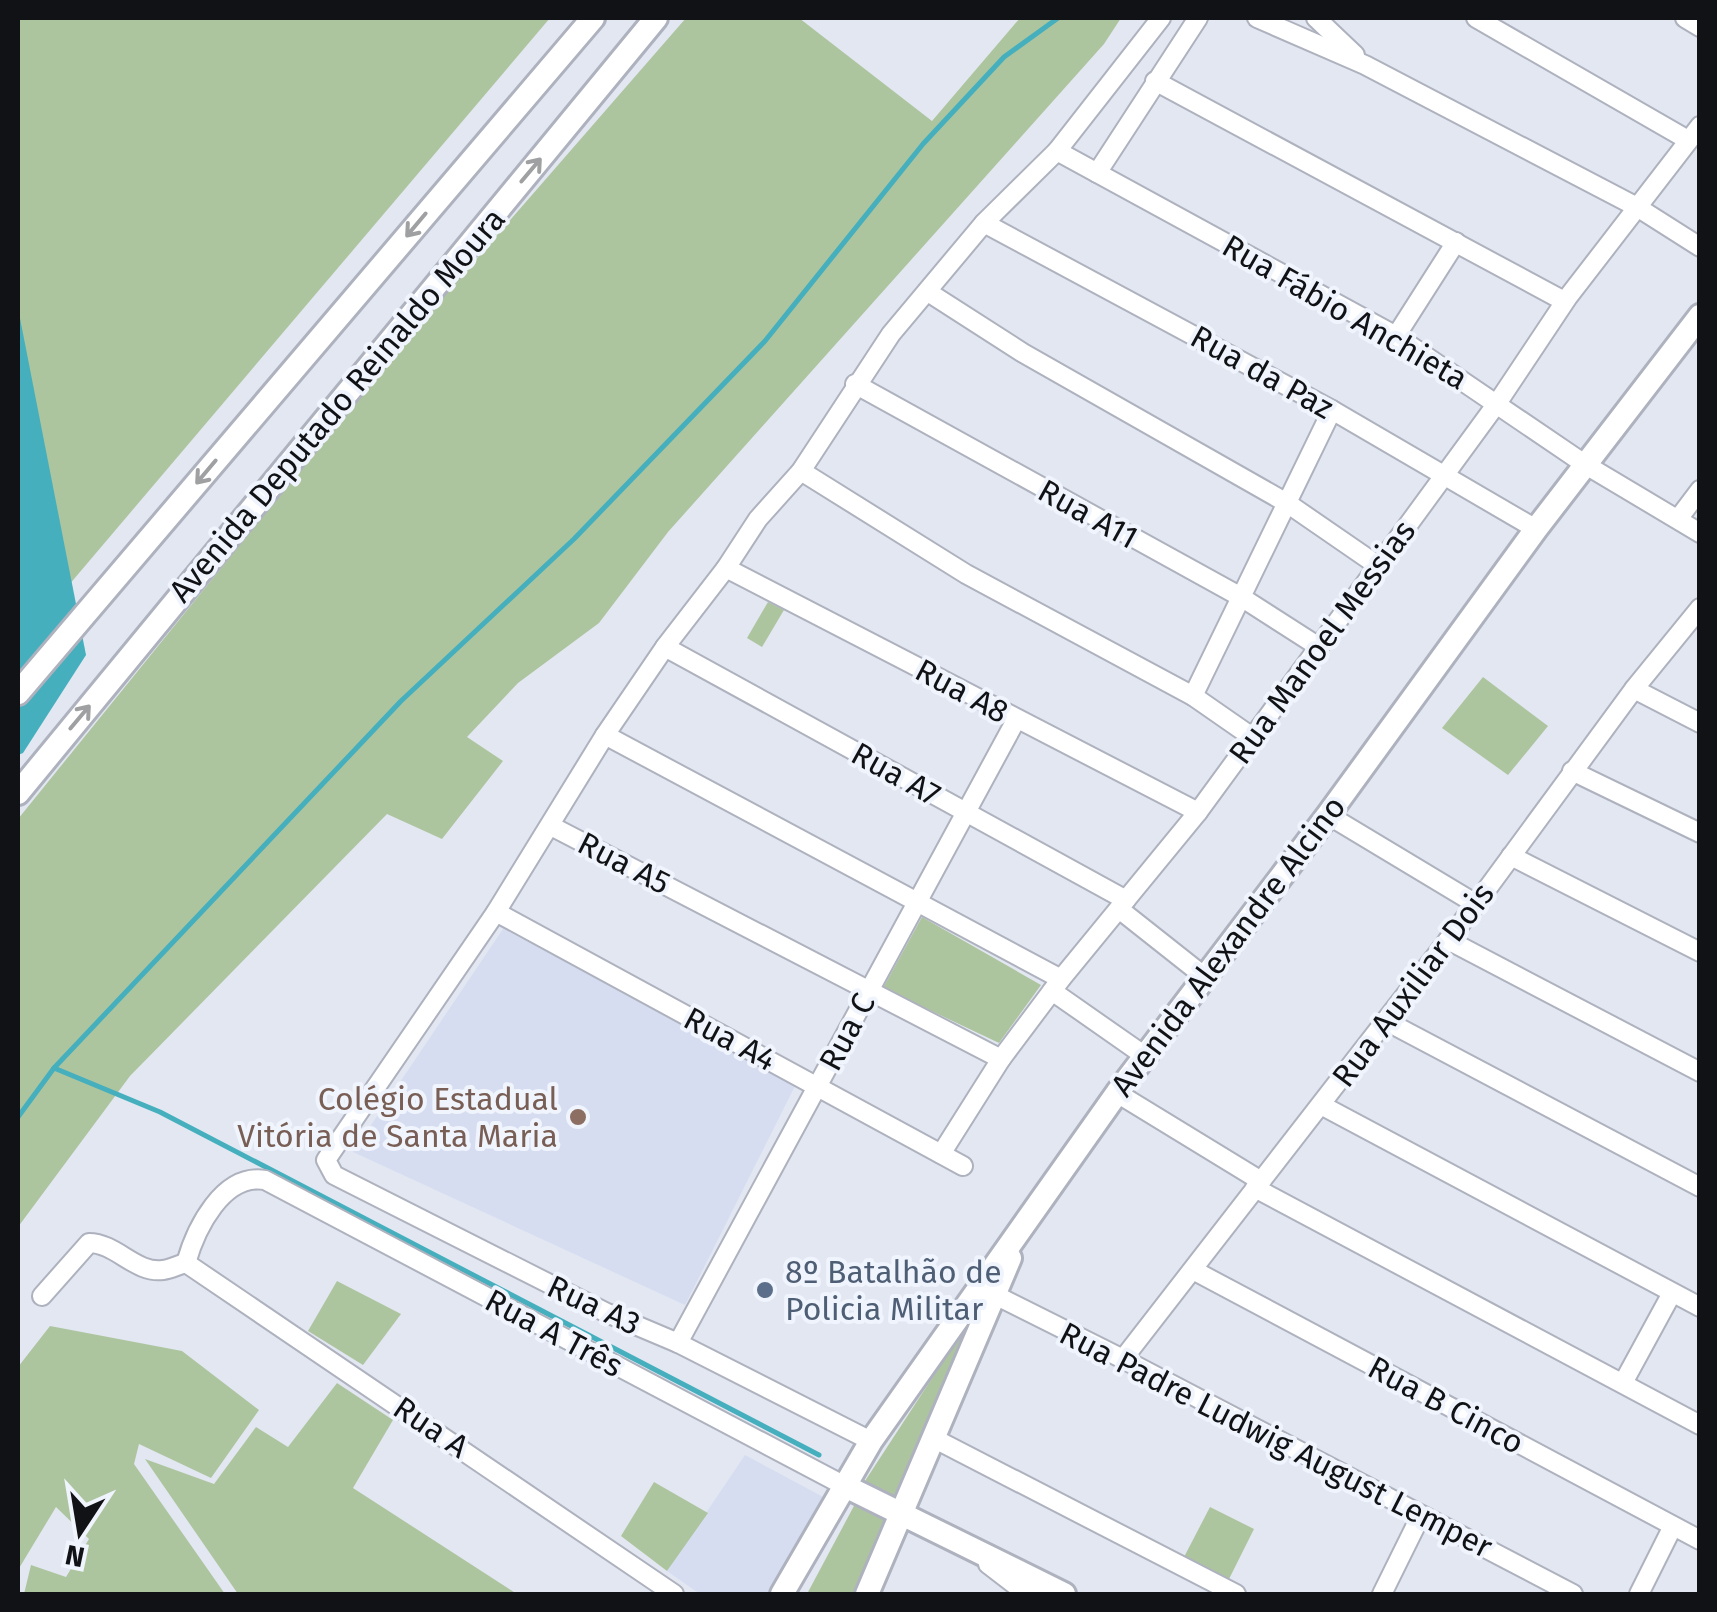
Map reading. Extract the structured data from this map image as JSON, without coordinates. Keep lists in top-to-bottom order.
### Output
{
  "streets": {
    "street": [
      "Rua Fábio Anchieta",
      "Rua da Paz",
      "Avenida Deputado Reinaldo Moura",
      "Rua A11",
      "Rua Manoel Messias",
      "Rua A8",
      "Rua A7",
      "Rua A5",
      "Avenida Alexandre Alcino",
      "Rua Auxiliar Dois",
      "Rua C",
      "Rua A4",
      "Rua A3",
      "Rua A Três",
      "Rua B Cinco",
      "Rua A",
      "Rua Padre Ludwig August Lemper"
    ]
  },
  "crossings": [
    ["Rua Fábio Anchieta", "Rua Manoel Messias"],
    ["Rua Fábio Anchieta", "Avenida Alexandre Alcino"],
    ["Rua da Paz", "Rua Manoel Messias"],
    ["Rua da Paz", "Avenida Alexandre Alcino"],
    ["Rua A11", "Rua Manoel Messias"],
    ["Rua Manoel Messias", "Rua A8"],
    ["Rua Manoel Messias", "Rua A7"],
    ["Rua Manoel Messias", "Rua A5"],
    ["Rua Manoel Messias", "Rua A4"],
    ["Rua A8", "Rua C"],
    ["Rua A7", "Avenida Alexandre Alcino"],
    ["Rua A7", "Rua C"],
    ["Rua A5", "Rua C"],
    ["Rua A5", "Rua A4"],
    ["Rua A5", "Rua A3"],
    ["Avenida Alexandre Alcino", "Rua A3"],
    ["Avenida Alexandre Alcino", "Rua A Três"],
    ["Avenida Alexandre Alcino", "Rua Padre Ludwig August Lemper"],
    ["Rua Auxiliar Dois", "Rua B Cinco"],
    ["Rua Auxiliar Dois", "Rua Padre Ludwig August Lemper"],
    ["Rua C", "Rua A4"],
    ["Rua C", "Rua A3"],
    ["Rua A Três", "Rua A"]
  ],
  "places": ["Colégio Estadual Vitória de Santa Maria", "8º Batalhão de Policia Militar"],
  "north": "bottom"
}
